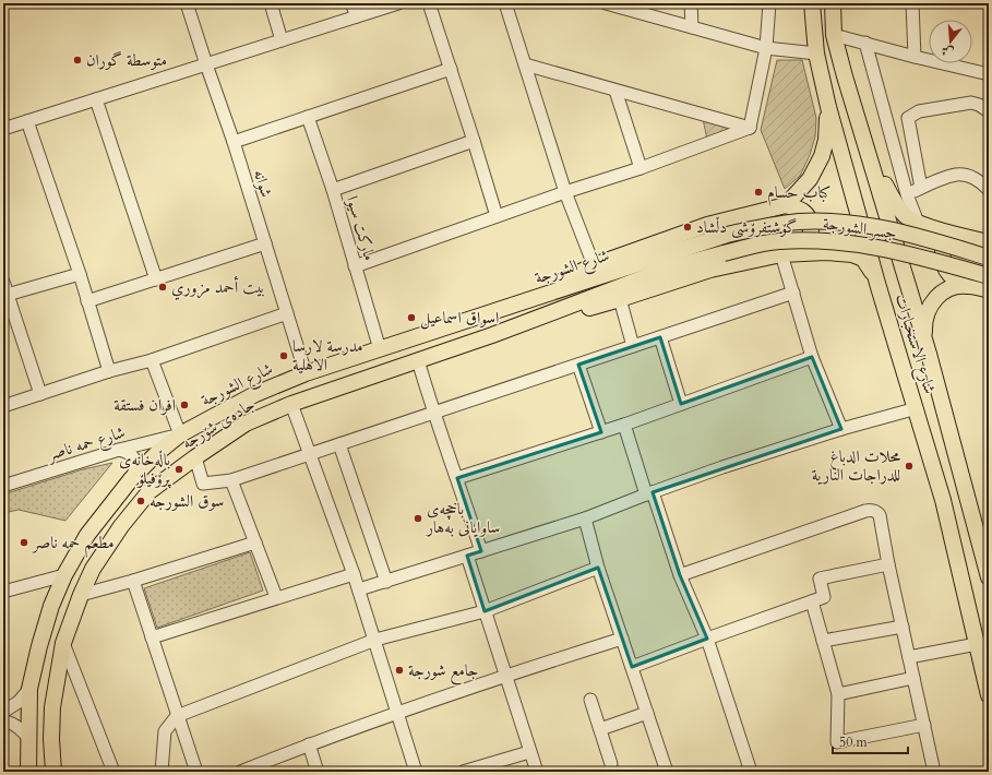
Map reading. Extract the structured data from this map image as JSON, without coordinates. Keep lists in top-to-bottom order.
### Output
{
  "streets": {
    "main road": [
      "جسر الشورجة",
      "شارع الشورجة",
      "شارع الاستخبارات",
      "جادەی شۆرجە"
    ],
    "street": ["شوانە", "مارکت سیوا", "شارع حمه ناصر"]
  },
  "crossings": [
    ["شوانە", "شارع الشورجة"],
    ["مارکت سیوا", "شارع الشورجة"],
    ["جسر الشورجة", "شارع الشورجة"],
    ["جسر الشورجة", "جادەی شۆرجە"],
    ["شارع الشورجة", "شارع حمه ناصر"]
  ],
  "places": [
    "متوسطة گوران",
    "كباب حسام",
    "گۆشتفرۆشی دڵشاد",
    "بيت أحمد مزوري",
    "اسواق اسماعيل",
    "مدرسة لارسا الاهلية",
    "افران فستقة",
    "محلات الدباغ للدراجات النارية",
    "باڵەخانەی پرۆفیلۆ",
    "سوق الشورجه",
    "باخچەی ساوایانی بەهار",
    "مطعم حمه ناصر",
    "جامع شورجة"
  ],
  "scale_bar": "50 m",
  "north": "bottom"
}
